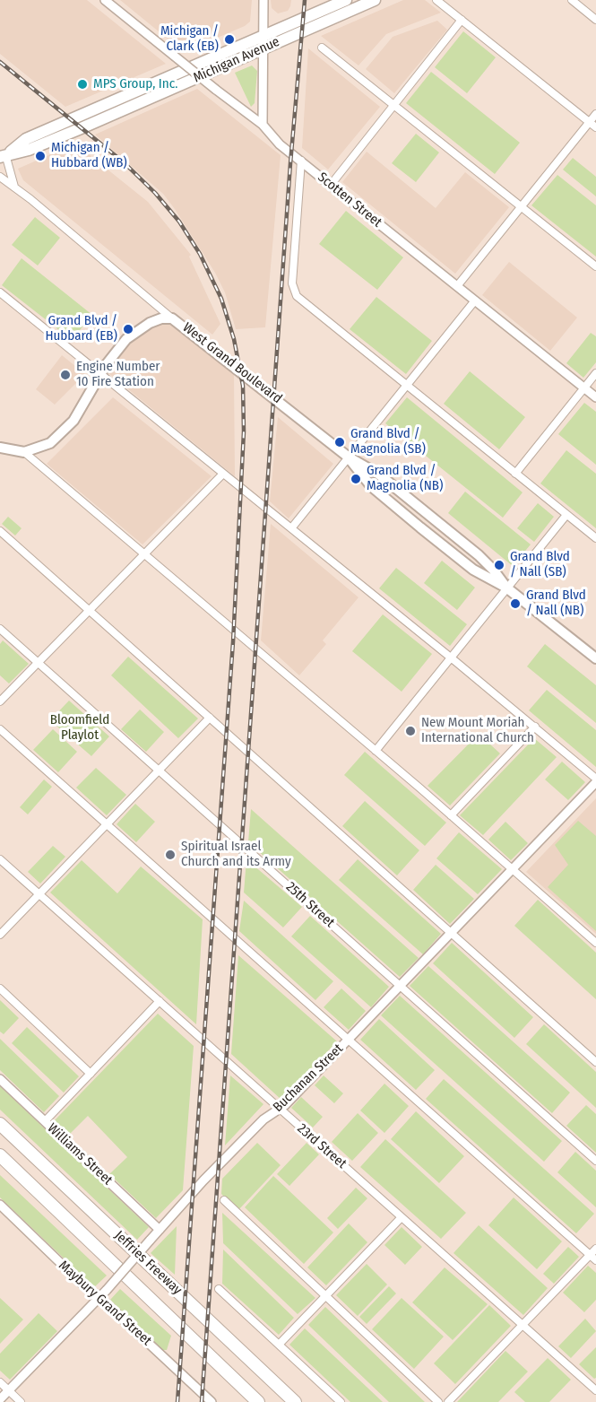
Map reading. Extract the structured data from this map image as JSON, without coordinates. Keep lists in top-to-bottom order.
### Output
{
  "streets": {
    "highway": ["Jeffries Freeway"],
    "main road": ["Michigan Avenue", "West Grand Boulevard"],
    "street": [
      "Scotten Street",
      "25th Street",
      "Buchanan Street",
      "23rd Street",
      "Williams Street",
      "Maybury Grand Street"
    ]
  },
  "crossings": [
    ["25th Street", "Buchanan Street"],
    ["Buchanan Street", "23rd Street"],
    ["Buchanan Street", "Williams Street"],
    ["Buchanan Street", "Maybury Grand Street"]
  ],
  "parks": ["Bloomfield Playlot"],
  "places": [
    "Michigan / Clark (EB)",
    "MPS Group, Inc.",
    "Michigan / Hubbard (WB)",
    "Grand Blvd / Hubbard (EB)",
    "Engine Number 10 Fire Station",
    "Grand Blvd / Magnolia (SB)",
    "Grand Blvd / Magnolia (NB)",
    "Grand Blvd / Nall (SB)",
    "Grand Blvd / Nall (NB)",
    "New Mount Moriah International Church",
    "Spiritual Israel Church and its Army"
  ]
}
